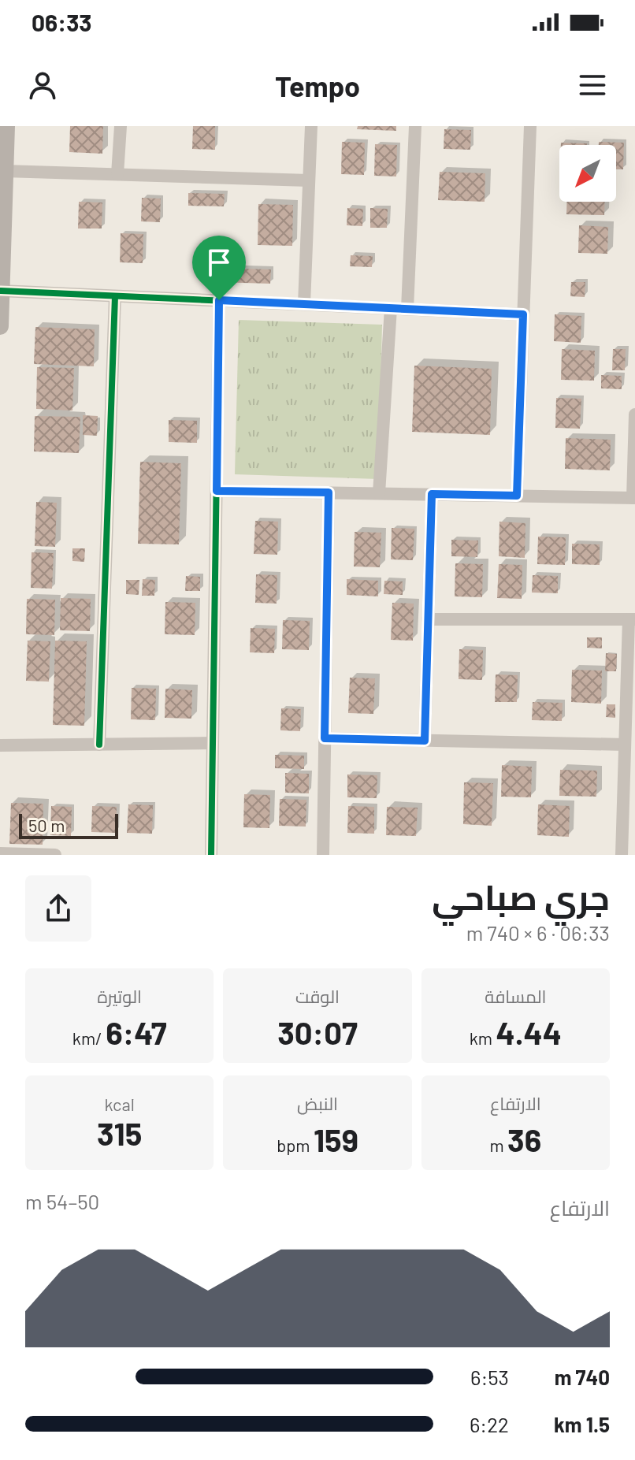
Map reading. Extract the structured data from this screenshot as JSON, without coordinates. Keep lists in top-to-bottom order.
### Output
{
  "scale_bar": "50 m",
  "north": "bottom left",
  "page": {
    "status": "06:33",
    "header": "Tempo",
    "scale": "50 m",
    "heading": ["جري صباحي", "06:33 · 6 × 740 m"],
    "stats": [
      ["المسافة", "4.44 km"],
      ["الوقت", "30:07"],
      ["الوتيرة", "6:47 /km"],
      ["الارتفاع", "36 m"],
      ["النبض", "159 bpm"],
      ["kcal", "315"]
    ],
    "chart": ["الارتفاع", "50–54 m"],
    "list": [
      {
        "name": "740 m",
        "note": "6:53"
      },
      {
        "name": "1.5 km",
        "note": "6:22"
      }
    ]
  }
}
